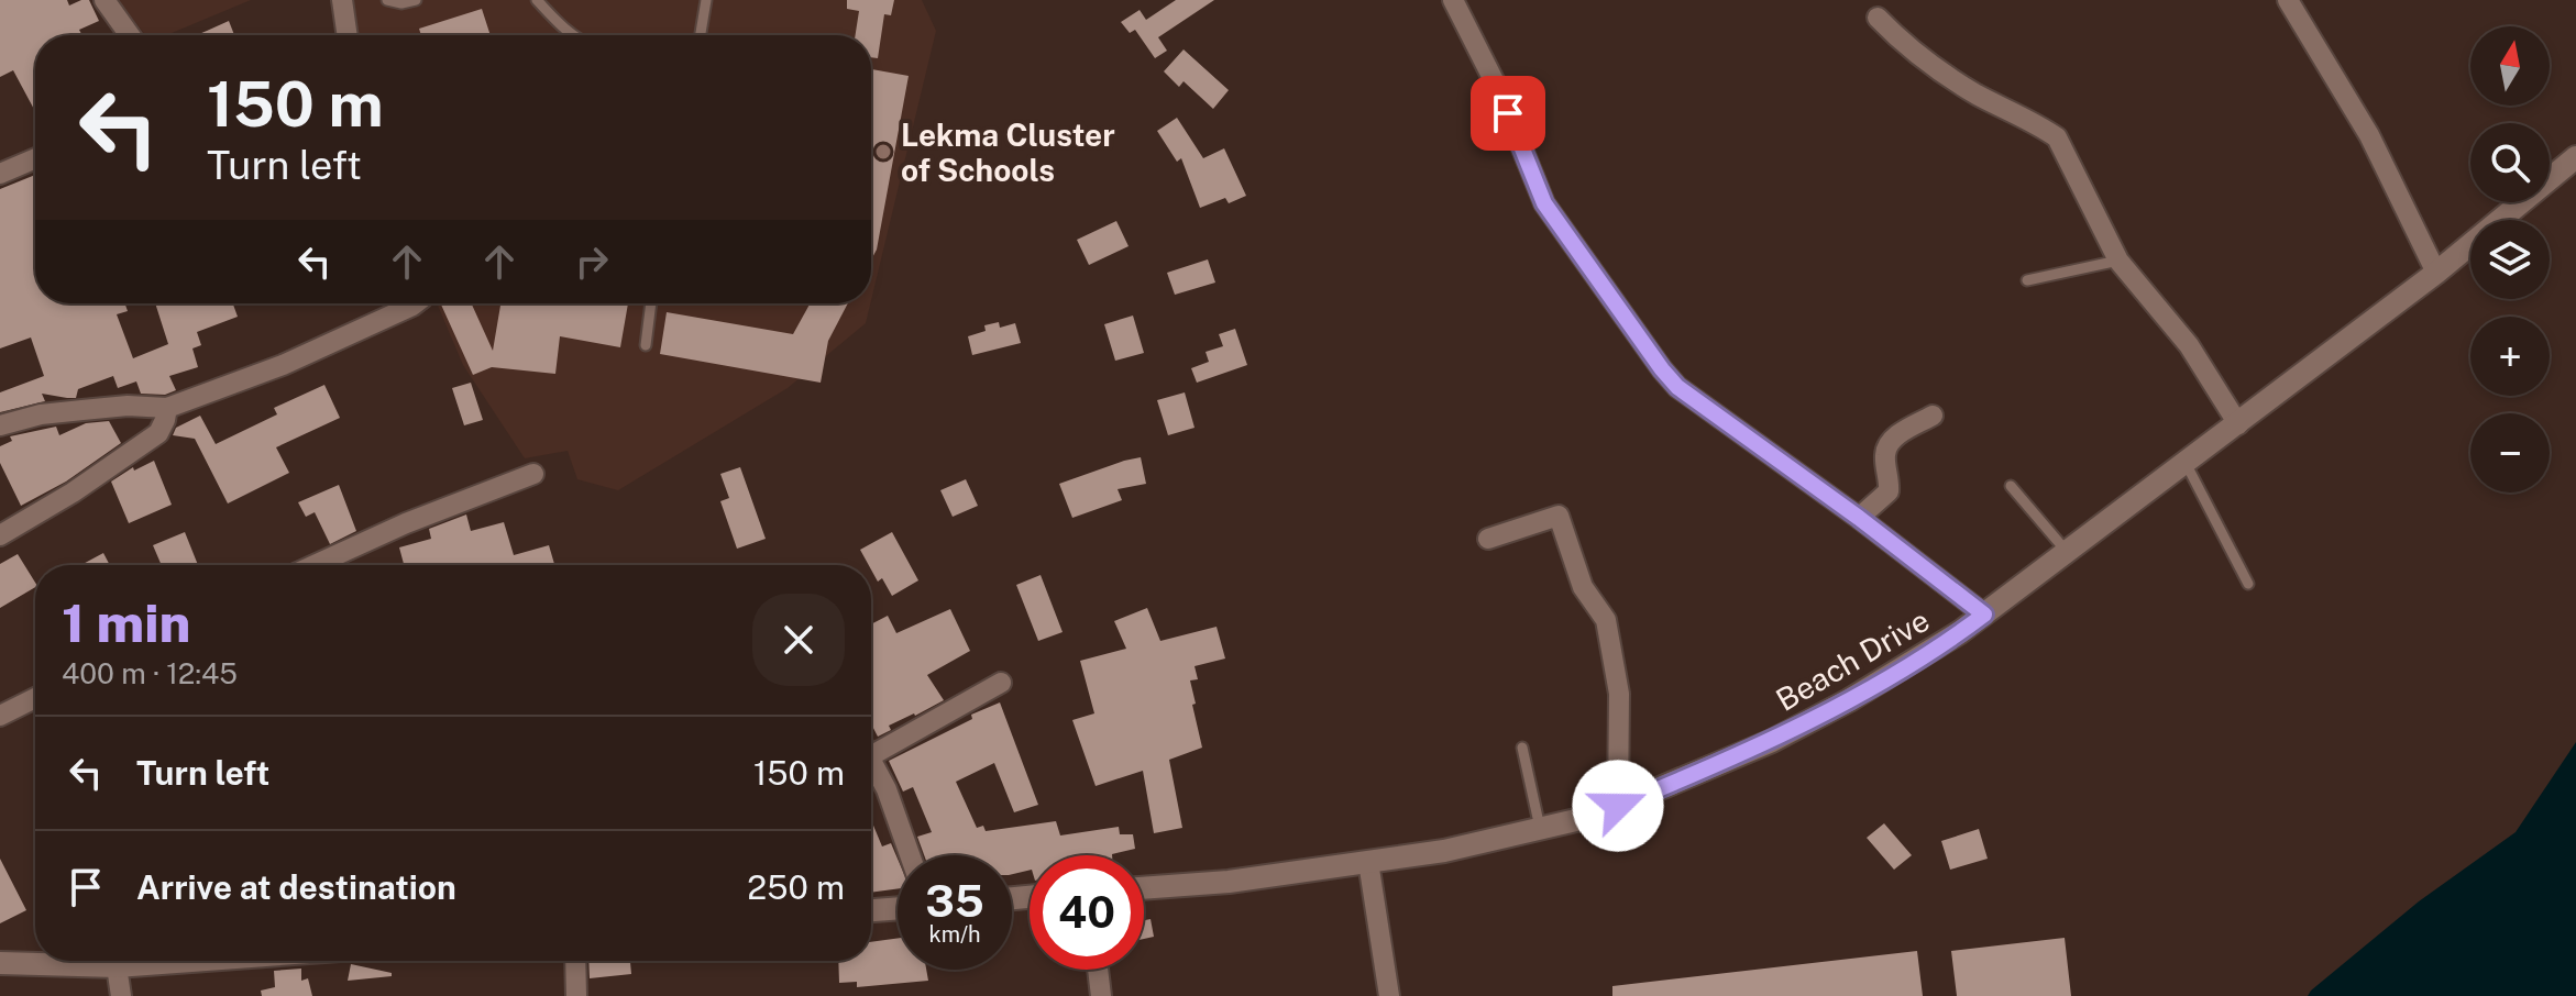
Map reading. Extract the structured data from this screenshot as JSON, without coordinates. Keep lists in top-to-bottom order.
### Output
{
  "streets": {
    "street": ["Beach Drive"]
  },
  "places": ["Lekma Cluster of Schools"],
  "north": "top",
  "page": {
    "map_buttons": ["+", "−"],
    "turn": ["150 m", "Turn left"],
    "heading": ["1 min", "400 m · 12:45"],
    "list": [
      {
        "name": "Turn left",
        "value": "150 m"
      },
      {
        "name": "Arrive at destination",
        "value": "250 m"
      }
    ],
    "speed": "35 km/h",
    "limit": "40"
  }
}
